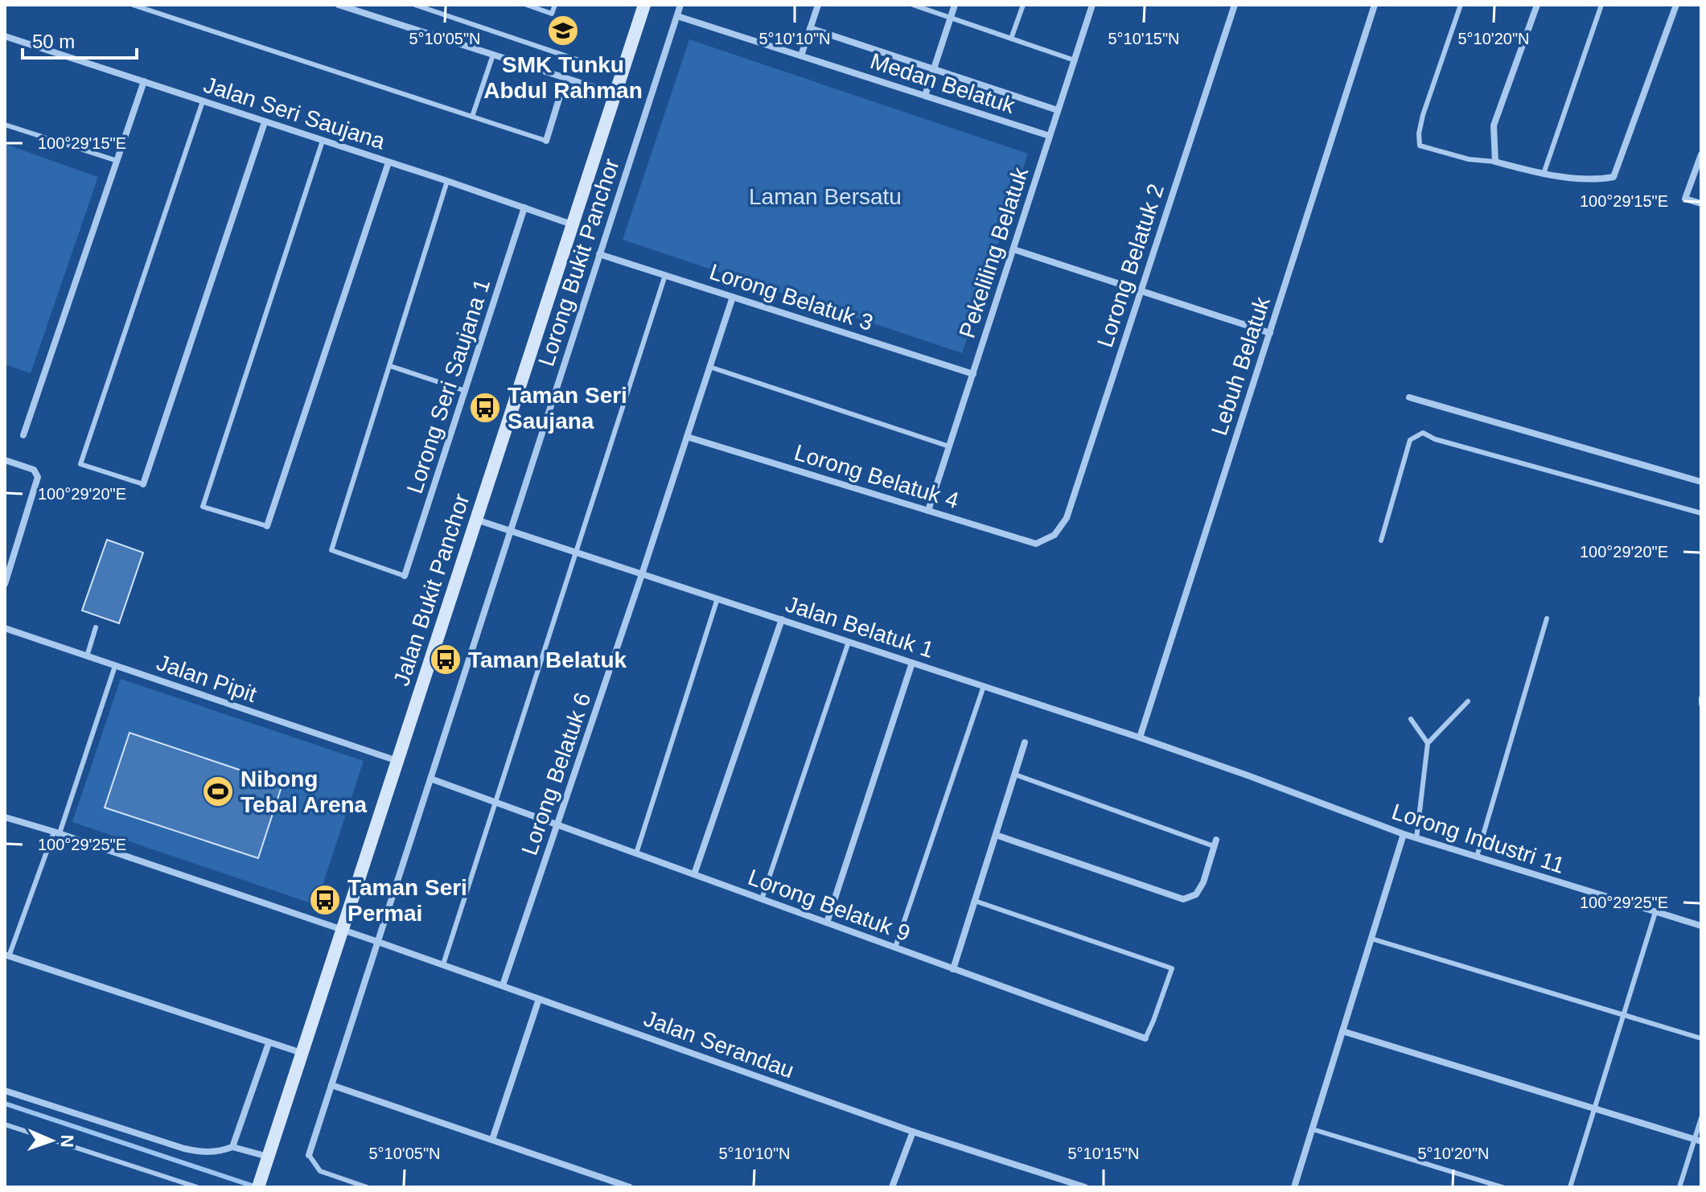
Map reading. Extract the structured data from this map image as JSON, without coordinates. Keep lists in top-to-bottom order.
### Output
{
  "streets": {
    "main road": ["Jalan Bukit Panchor"],
    "street": [
      "Medan Belatuk",
      "Jalan Seri Saujana",
      "Pekeliling Belatuk",
      "Lorong Bukit Panchor",
      "Lorong Belatuk 2",
      "Lorong Belatuk 3",
      "Lebuh Belatuk",
      "Lorong Seri Saujana 1",
      "Lorong Belatuk 4",
      "Jalan Belatuk 1",
      "Jalan Pipit",
      "Lorong Belatuk 6",
      "Lorong Industri 11",
      "Lorong Belatuk 9",
      "Jalan Serandau"
    ]
  },
  "crossings": [
    ["Medan Belatuk", "Pekeliling Belatuk"],
    ["Medan Belatuk", "Lorong Bukit Panchor"],
    ["Jalan Seri Saujana", "Lorong Seri Saujana 1"],
    ["Jalan Seri Saujana", "Jalan Bukit Panchor"],
    ["Pekeliling Belatuk", "Lorong Belatuk 3"],
    ["Pekeliling Belatuk", "Lorong Belatuk 4"],
    ["Lorong Bukit Panchor", "Lorong Belatuk 3"],
    ["Lorong Bukit Panchor", "Jalan Belatuk 1"],
    ["Lorong Bukit Panchor", "Lorong Belatuk 9"],
    ["Lorong Bukit Panchor", "Jalan Serandau"],
    ["Lorong Belatuk 2", "Lorong Belatuk 4"],
    ["Lorong Belatuk 3", "Lorong Belatuk 6"],
    ["Lebuh Belatuk", "Jalan Belatuk 1"],
    ["Lorong Belatuk 4", "Lorong Belatuk 6"],
    ["Jalan Bukit Panchor", "Jalan Belatuk 1"],
    ["Jalan Bukit Panchor", "Jalan Pipit"],
    ["Jalan Bukit Panchor", "Jalan Serandau"],
    ["Jalan Belatuk 1", "Lorong Belatuk 6"],
    ["Jalan Belatuk 1", "Lorong Industri 11"],
    ["Lorong Belatuk 6", "Lorong Belatuk 9"],
    ["Lorong Belatuk 6", "Jalan Serandau"]
  ],
  "parks": ["Laman Bersatu"],
  "places": {
    "school or university": ["SMK Tunku Abdul Rahman"],
    "bus stop": ["Taman Seri Saujana", "Taman Belatuk", "Taman Seri Permai"],
    "sports": ["Nibong Tebal Arena"]
  },
  "scale_bar": "50 m",
  "north": "right",
  "coordinates": [
    "5°10'05\"N",
    "5°10'10\"N",
    "5°10'15\"N",
    "5°10'20\"N",
    "100°29'15\"E",
    "100°29'20\"E",
    "100°29'25\"E"
  ]
}
